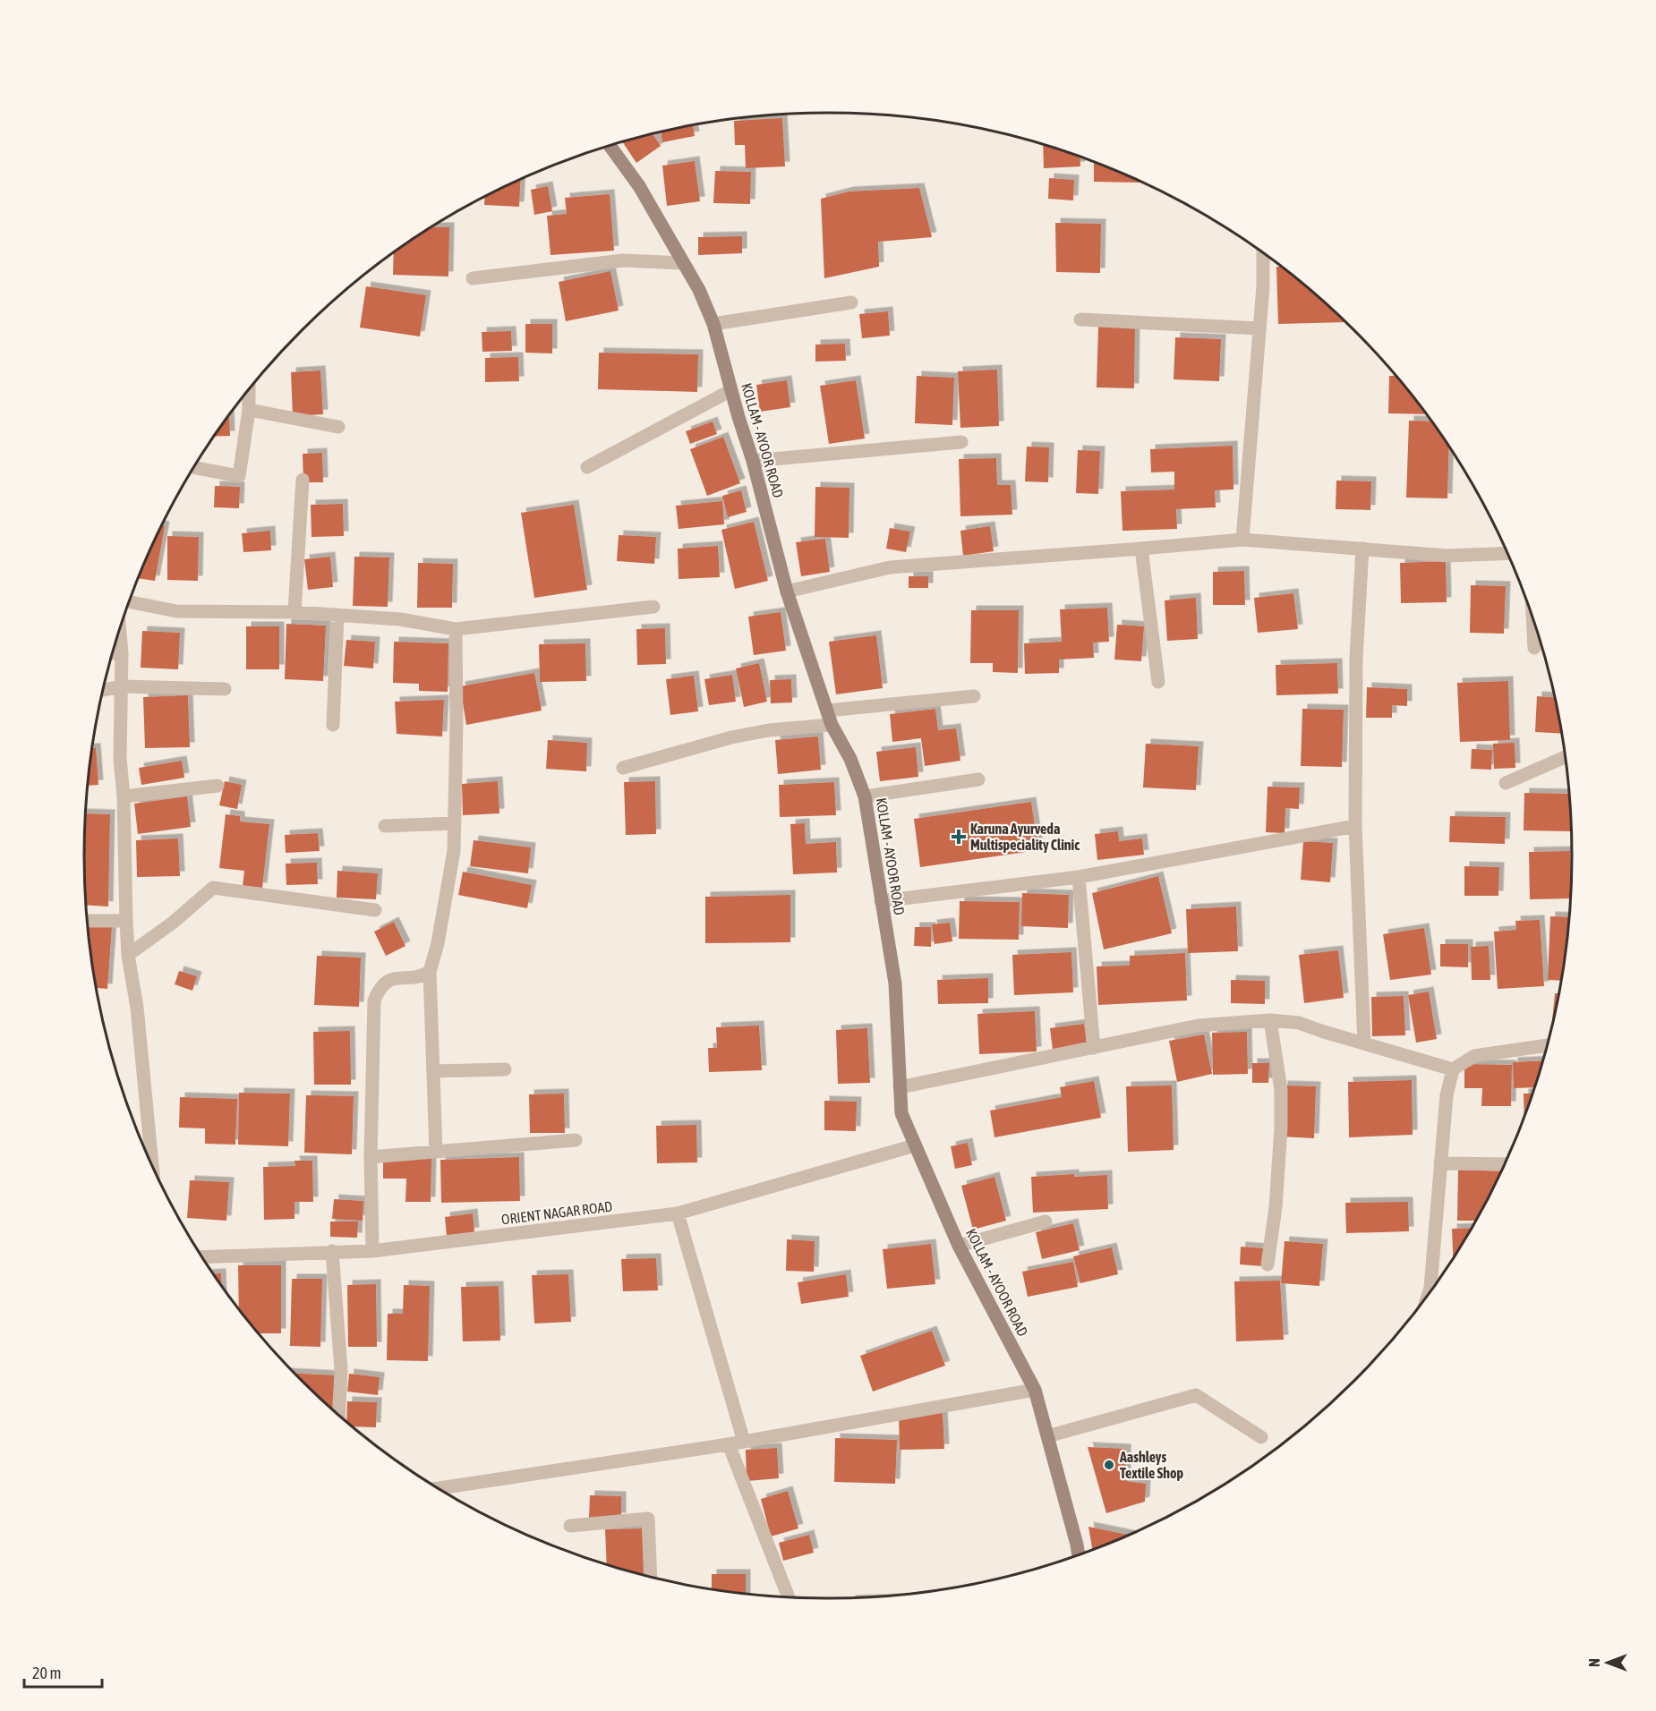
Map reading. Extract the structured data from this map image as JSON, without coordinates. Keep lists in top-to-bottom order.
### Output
{
  "streets": {
    "main road": ["KOLLAM - AYOOR ROAD"],
    "street": ["ORIENT NAGAR ROAD"]
  },
  "crossings": [
    ["KOLLAM - AYOOR ROAD", "ORIENT NAGAR ROAD"]
  ],
  "places": {
    "health": ["Karuna Ayurveda Multispeciality Clinic"],
    "other": ["Aashleys Textile Shop"]
  },
  "scale_bar": "20 m",
  "north": "left"
}
